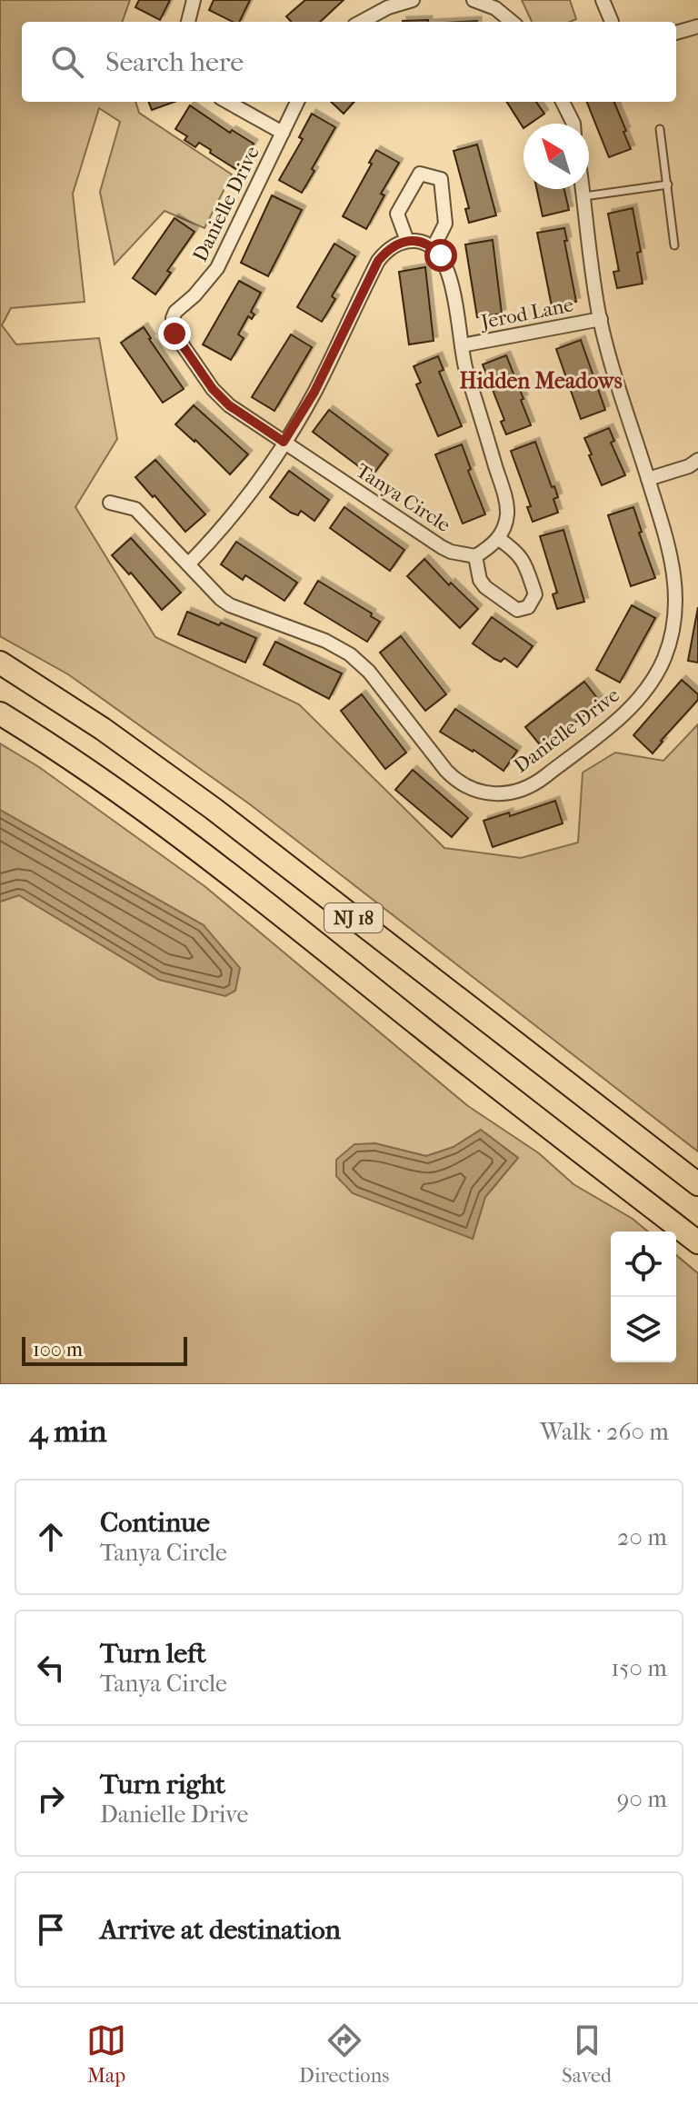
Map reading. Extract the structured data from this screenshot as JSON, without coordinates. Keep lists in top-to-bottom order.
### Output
{
  "streets": {
    "highway": ["NJ 18"],
    "street": ["Danielle Drive", "Jerod Lane", "Tanya Circle"]
  },
  "crossings": [
    ["Danielle Drive", "Jerod Lane"],
    ["Danielle Drive", "Tanya Circle"]
  ],
  "districts": ["Hidden Meadows"],
  "scale_bar": "100 m",
  "north": "top left",
  "page": {
    "search": "Search here",
    "scale": "100 m",
    "heading": ["4 min", "Walk · 260 m"],
    "list": [
      ["Continue", "Tanya Circle", "20 m"],
      ["Turn left", "Tanya Circle", "150 m"],
      ["Turn right", "Danielle Drive", "90 m"],
      "Arrive at destination"
    ],
    "nav": ["Map", "Directions", "Saved"]
  }
}
